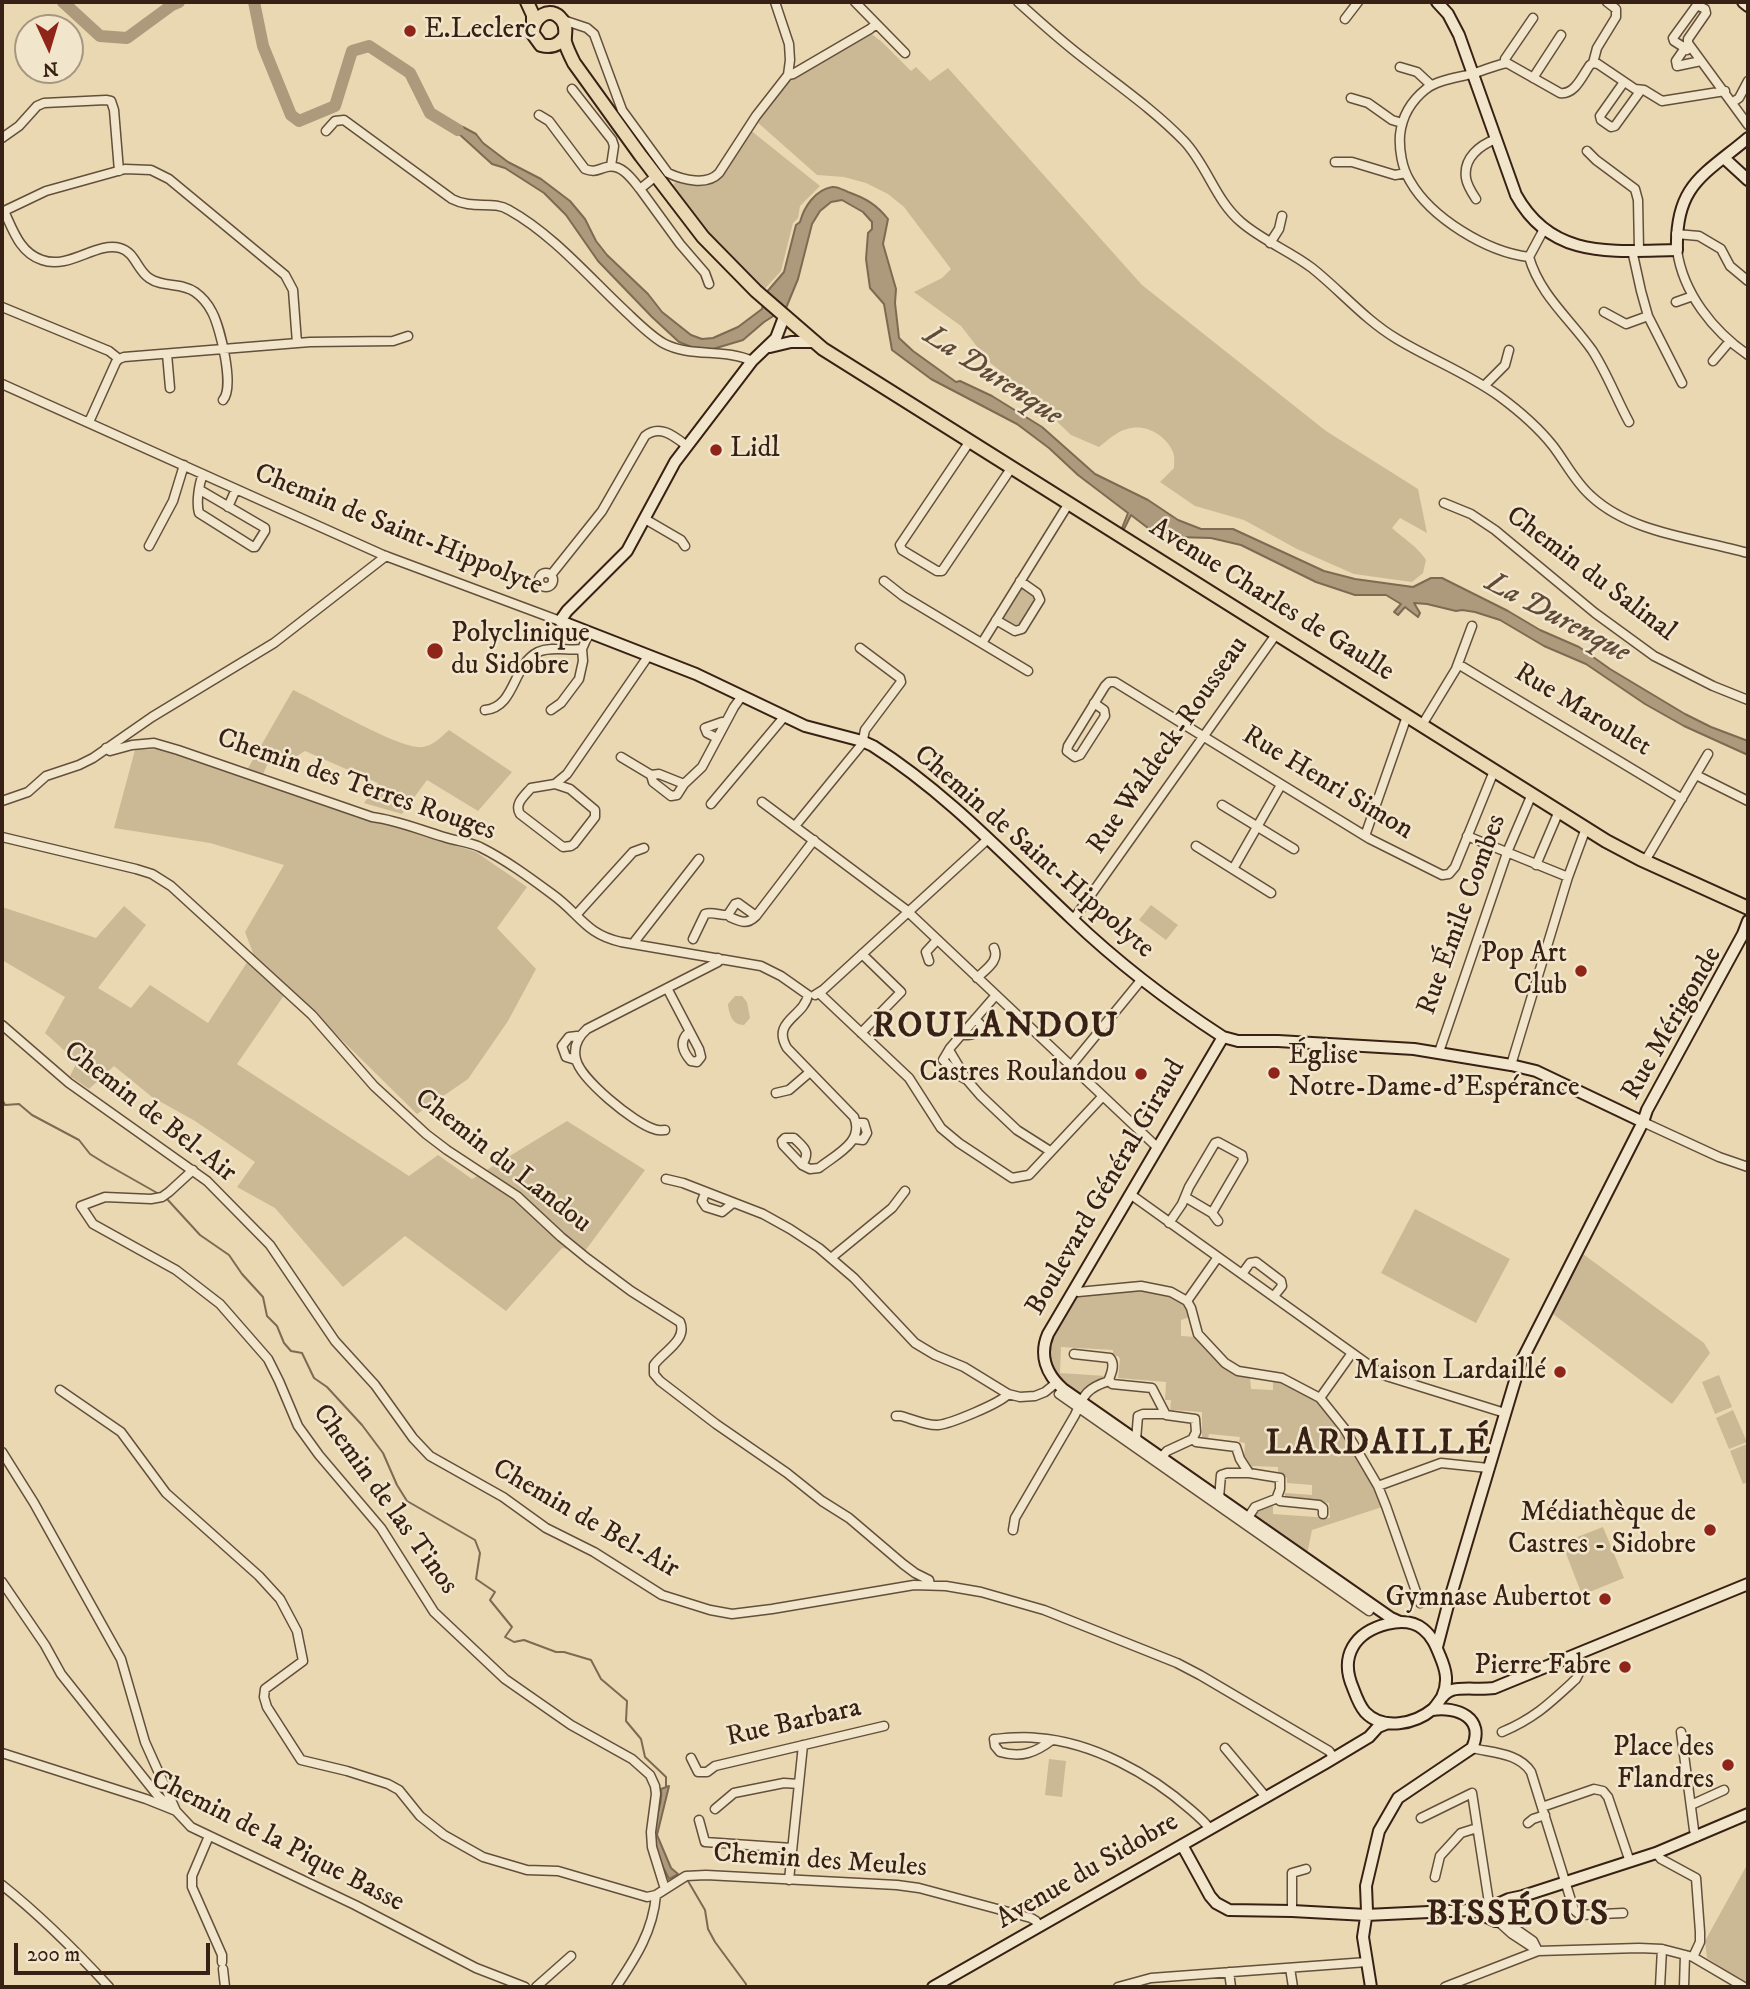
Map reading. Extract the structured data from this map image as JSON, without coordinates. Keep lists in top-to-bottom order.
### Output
{
  "streets": {
    "main road": ["Avenue Charles de Gaulle"],
    "street": [
      "Chemin de Saint-Hippolyte",
      "Chemin du Salinal",
      "Rue Maroulet",
      "Rue Waldeck-Rousseau",
      "Rue Henri Simon",
      "Chemin des Terres Rouges",
      "Rue Émile Combes",
      "Rue Mérigonde",
      "Chemin de Bel-Air",
      "Chemin du Landou",
      "Boulevard Général Giraud",
      "Chemin de las Tinos",
      "Rue Barbara",
      "Chemin de la Pique Basse",
      "Chemin des Meules",
      "Avenue du Sidobre"
    ]
  },
  "crossings": [
    ["Chemin de Saint-Hippolyte", "Rue Waldeck-Rousseau"],
    ["Chemin de Saint-Hippolyte", "Boulevard Général Giraud"],
    ["Avenue Charles de Gaulle", "Rue Waldeck-Rousseau"],
    ["Avenue Charles de Gaulle", "Rue Henri Simon"],
    ["Avenue Charles de Gaulle", "Rue Émile Combes"],
    ["Rue Waldeck-Rousseau", "Rue Henri Simon"],
    ["Chemin de Bel-Air", "Chemin du Landou"],
    ["Chemin de Bel-Air", "Chemin de las Tinos"],
    ["Chemin de Bel-Air", "Avenue du Sidobre"],
    ["Chemin de las Tinos", "Chemin des Meules"],
    ["Chemin des Meules", "Avenue du Sidobre"]
  ],
  "districts": ["ROULANDOU", "LARDAILLÉ", "BISSÉOUS"],
  "water": ["La Durenque"],
  "places": [
    "E.Leclerc",
    "Lidl",
    "Polyclinique du Sidobre",
    "Pop Art Club",
    "Église Notre-Dame-d'Espérance",
    "Castres Roulandou",
    "Maison Lardaillé",
    "Médiathèque de Castres - Sidobre",
    "Gymnase Aubertot",
    "Pierre Fabre",
    "Place des Flandres"
  ],
  "scale_bar": "200 m",
  "north": "bottom"
}
